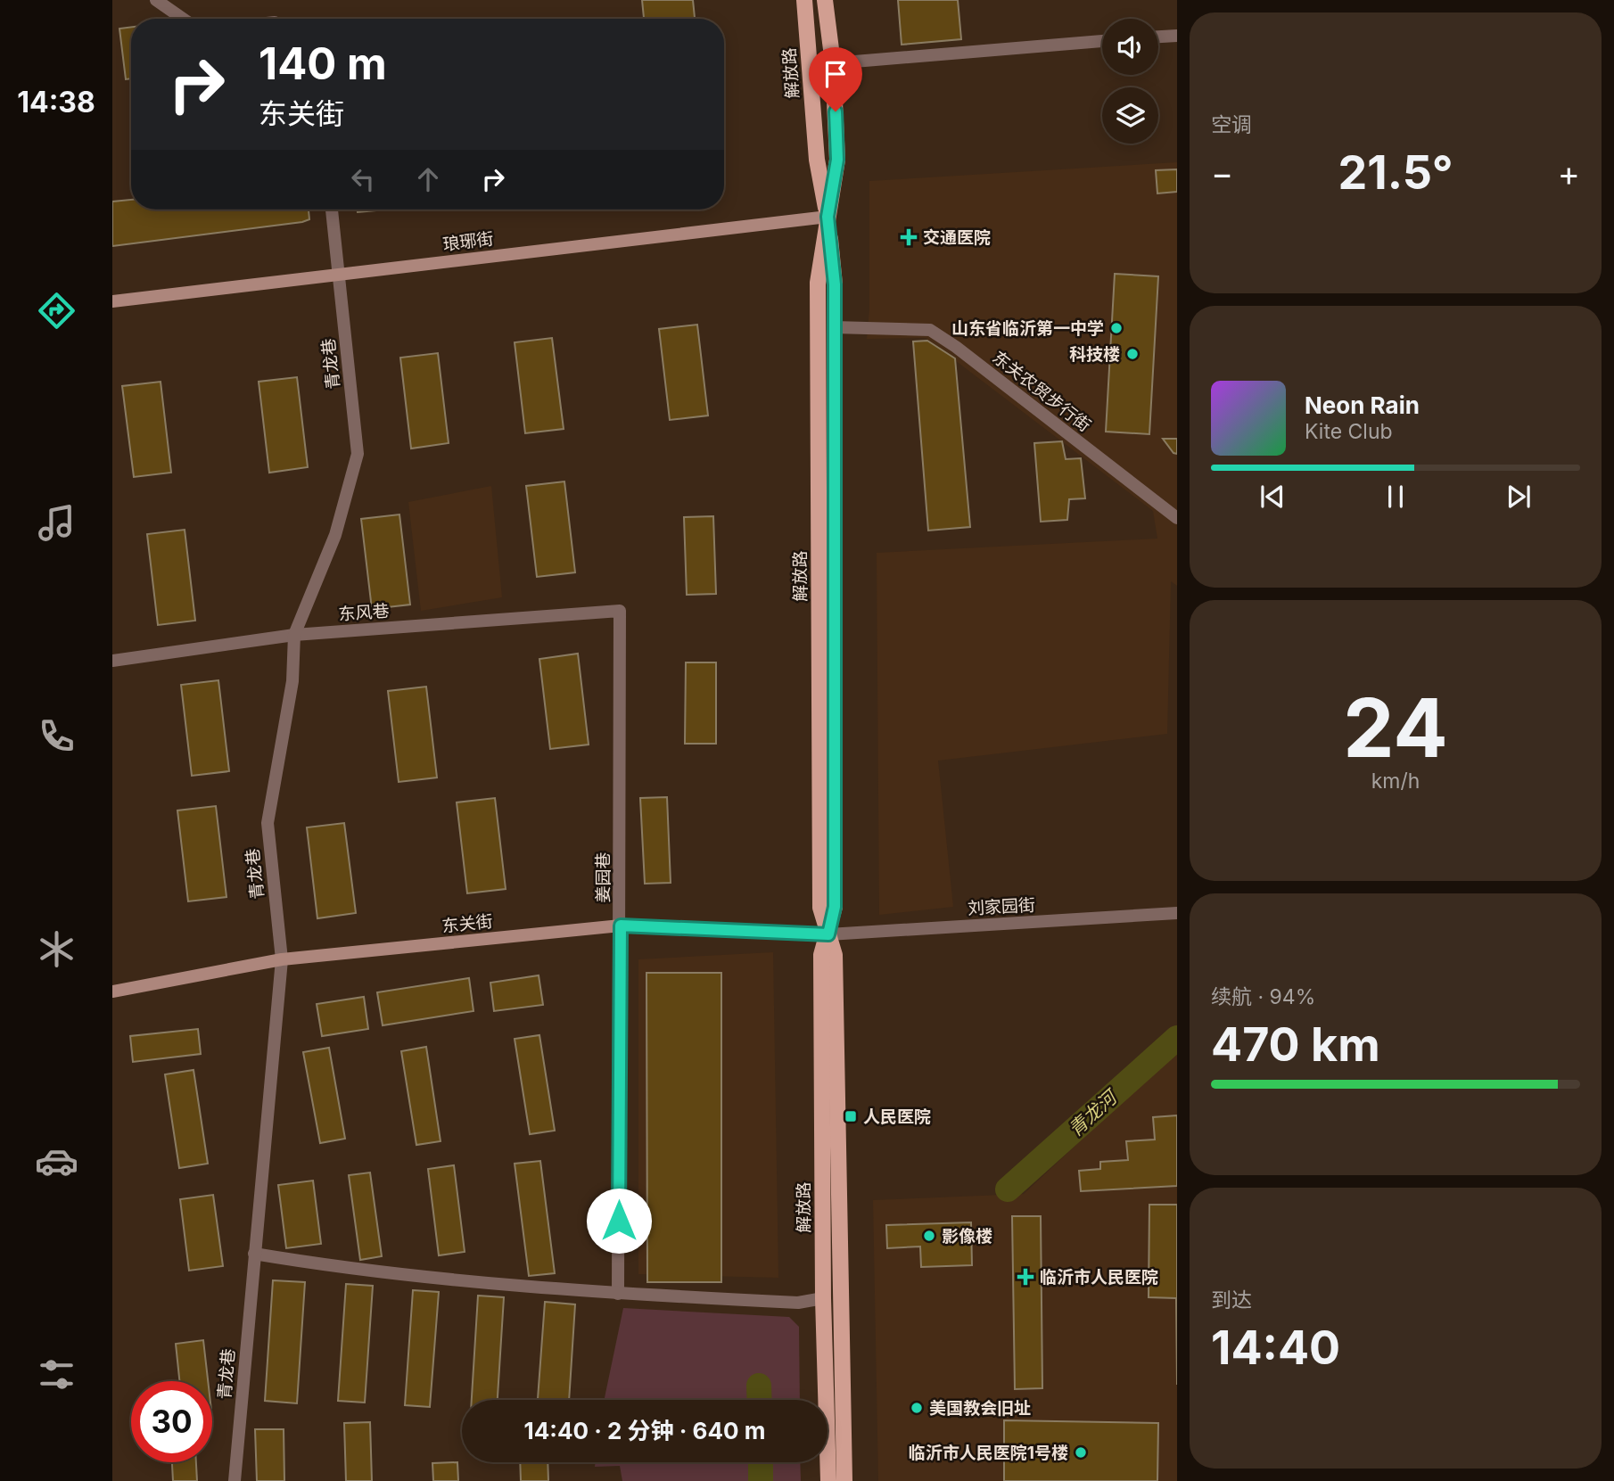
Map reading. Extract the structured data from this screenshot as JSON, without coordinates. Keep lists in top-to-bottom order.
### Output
{
  "streets": {
    "main road": ["解放路"],
    "street": [
      "琅琊街",
      "青龙巷",
      "东关农贸步行街",
      "东风巷",
      "姜园巷",
      "刘家园街",
      "东关街"
    ]
  },
  "crossings": [
    ["解放路", "琅琊街"],
    ["解放路", "东关农贸步行街"],
    ["解放路", "刘家园街"],
    ["解放路", "东关街"],
    ["琅琊街", "青龙巷"],
    ["青龙巷", "东风巷"],
    ["青龙巷", "东关街"],
    ["东风巷", "姜园巷"],
    ["姜园巷", "东关街"],
    ["刘家园街", "东关街"]
  ],
  "water": ["青龙河"],
  "places": {
    "health": ["交通医院", "临沂市人民医院"],
    "other": [
      "山东省临沂第一中学",
      "科技楼",
      "影像楼",
      "美国教会旧址",
      "临沂市人民医院1号楼"
    ],
    "transit": ["人民医院"]
  },
  "page": {
    "tabs": "14:38",
    "tile": [
      "空调",
      ["24", "km/h"],
      ["续航 · 94%", "470 km"],
      ["到达", "14:40"]
    ],
    "turn": ["140 m", "东关街"],
    "heat": ["−", "21.5°", "+"],
    "song": ["Neon Rain", "Kite Club"],
    "limit": "30",
    "trip": "14:40 · 2 分钟 · 640 m"
  }
}
